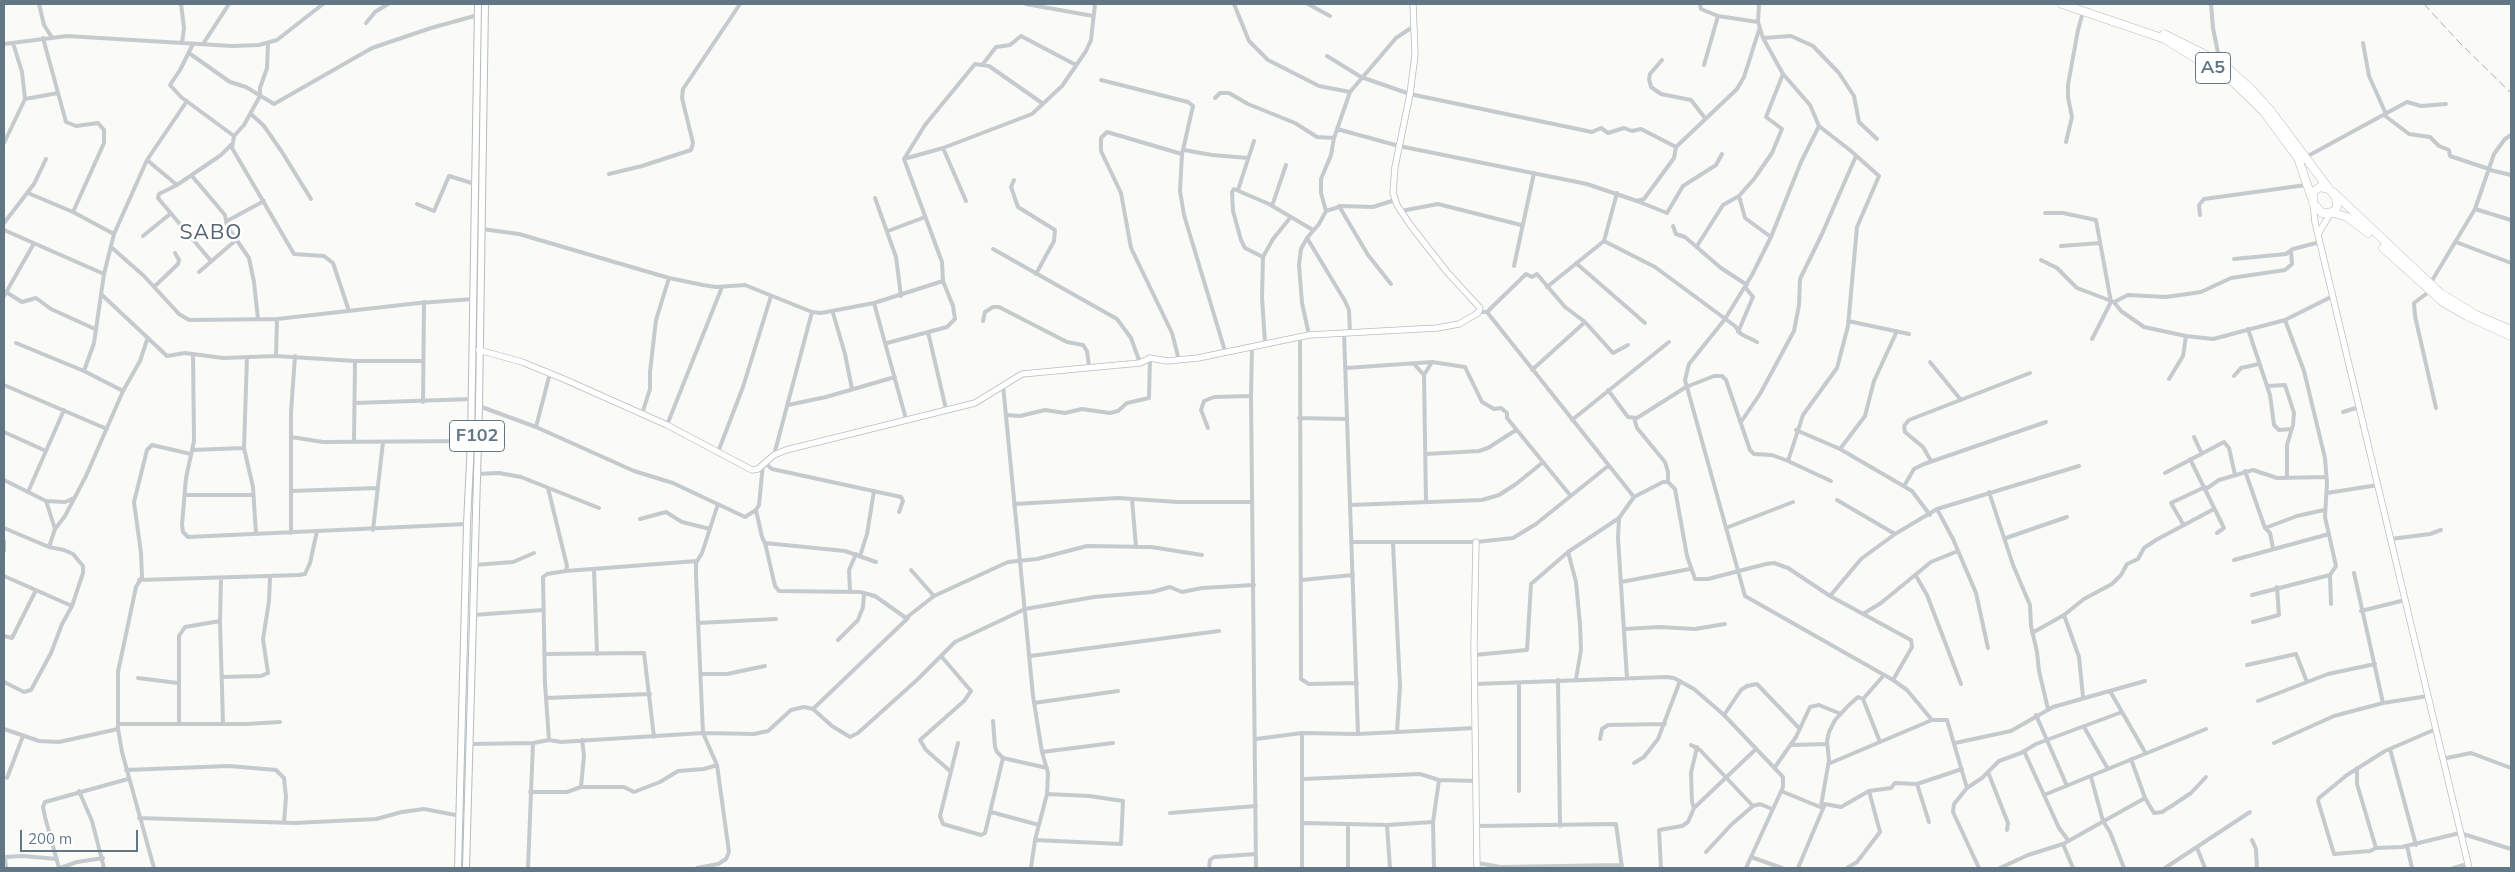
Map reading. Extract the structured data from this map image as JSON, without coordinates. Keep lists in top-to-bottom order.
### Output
{
  "streets": {
    "highway": ["A5"],
    "main road": ["F102"]
  },
  "districts": ["SABO"],
  "scale_bar": "200 m"
}
